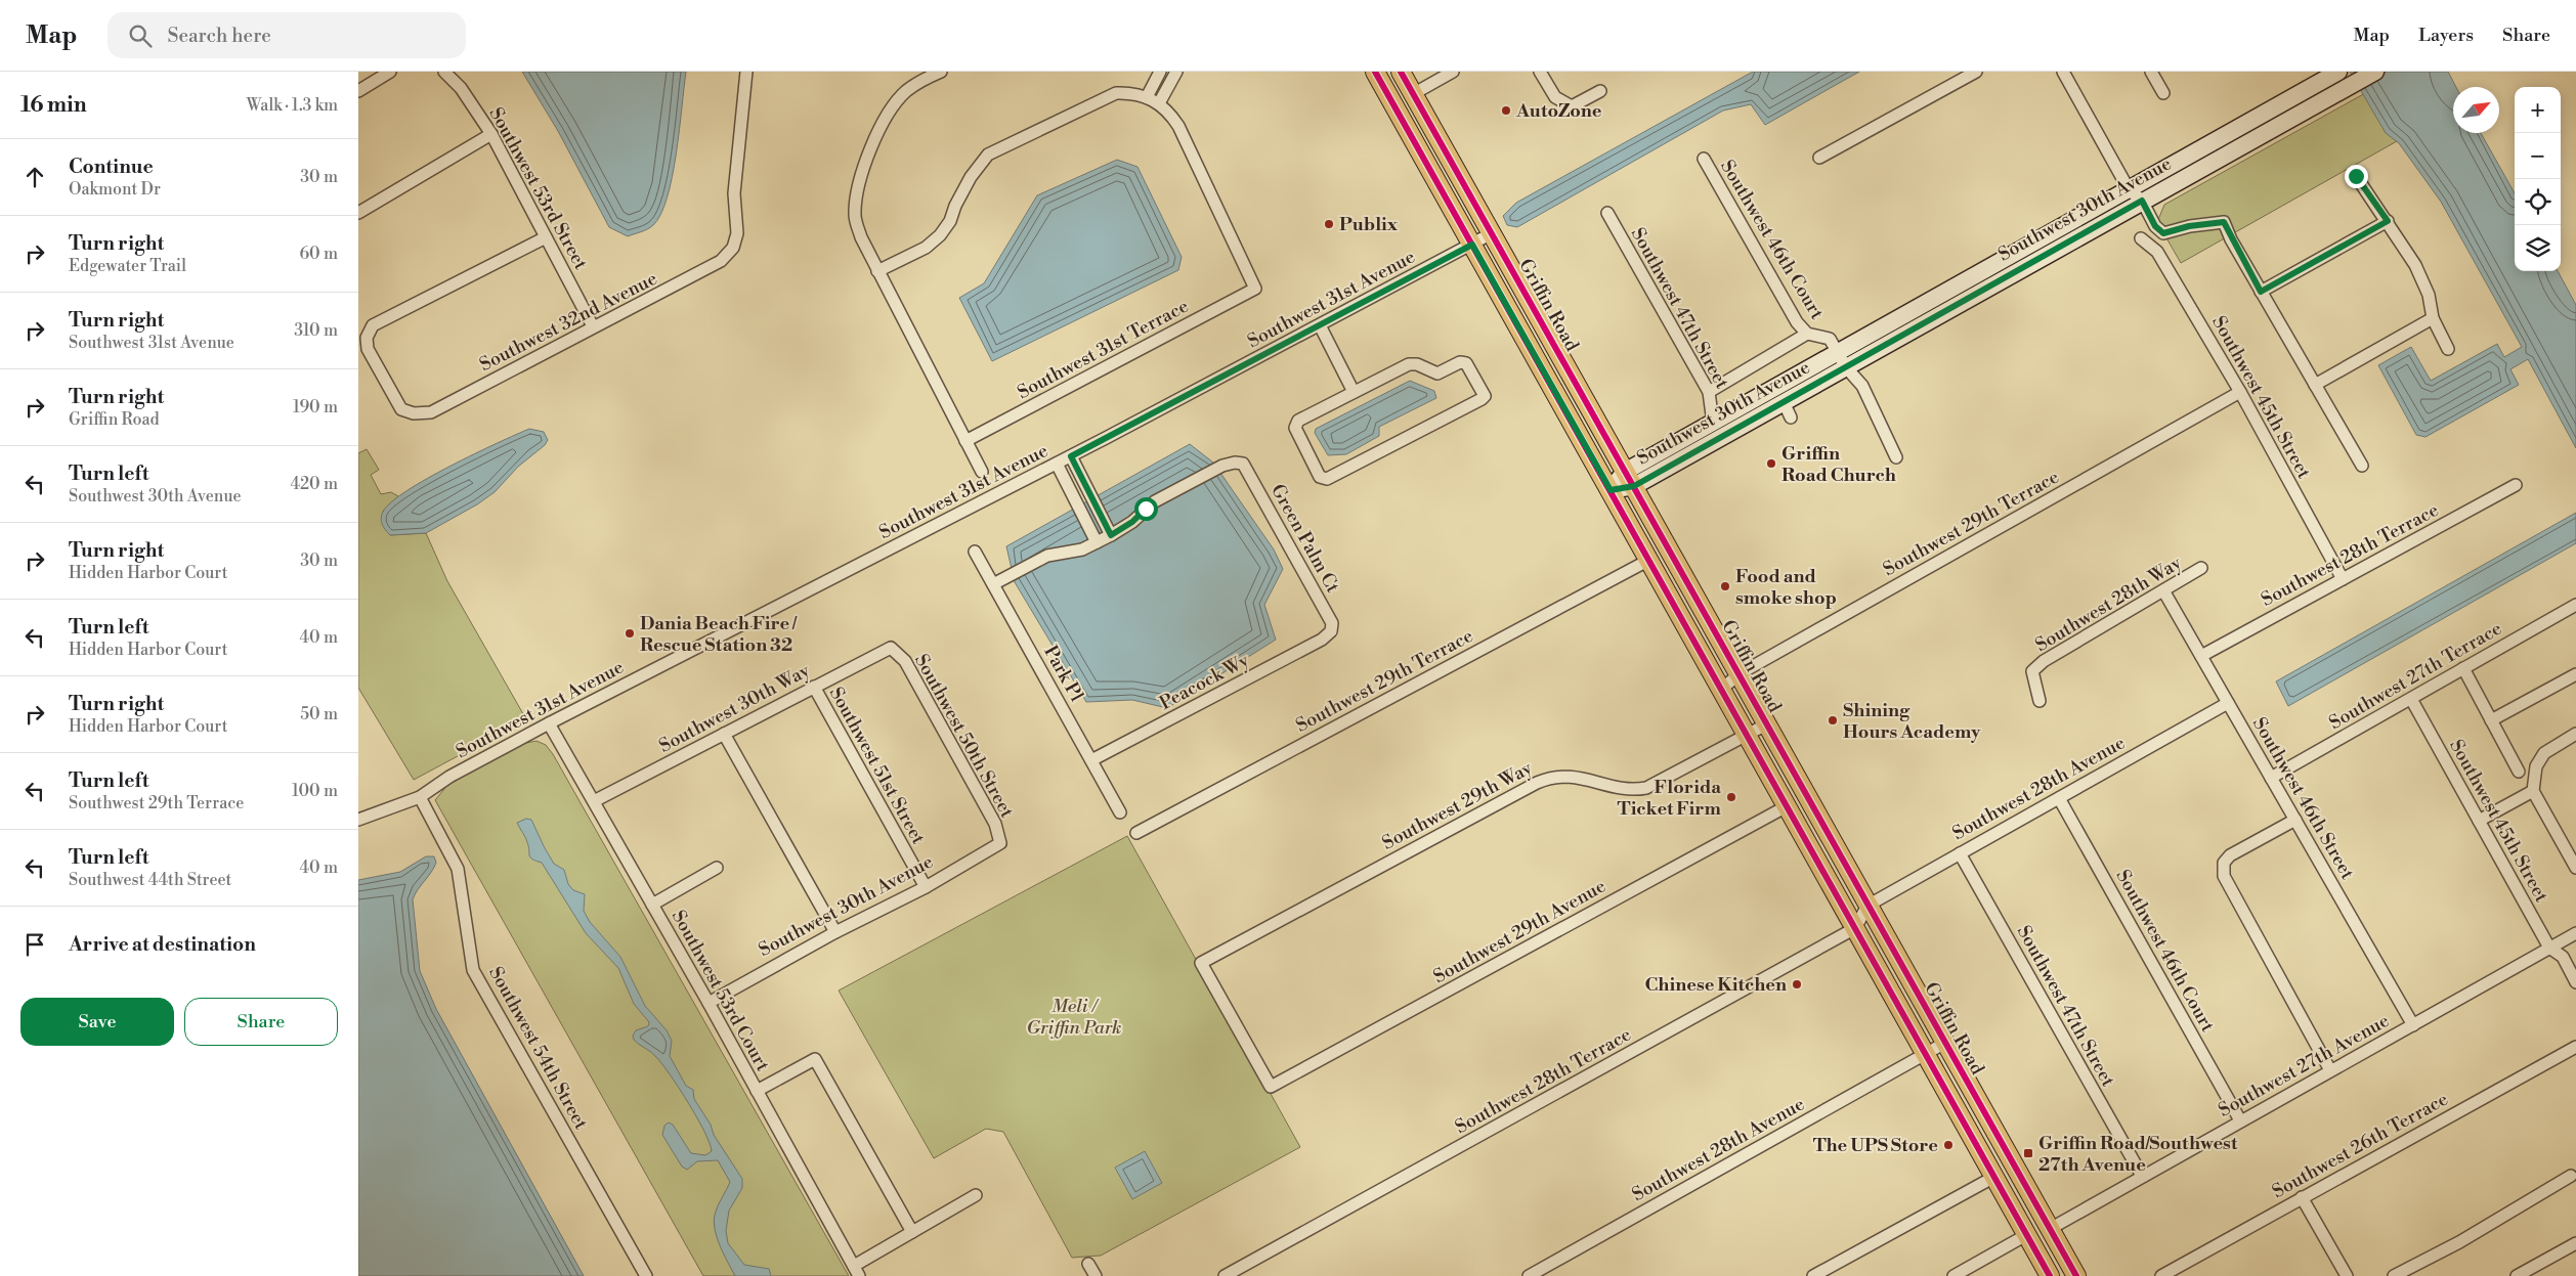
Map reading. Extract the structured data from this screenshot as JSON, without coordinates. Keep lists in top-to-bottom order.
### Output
{
  "streets": {
    "main road": ["Southwest 30th Avenue", "Griffin Road"],
    "street": [
      "Southwest 53rd Street",
      "Southwest 46th Court",
      "Southwest 31st Avenue",
      "Southwest 47th Street",
      "Southwest 32nd Avenue",
      "Southwest 31st Terrace",
      "Southwest 45th Street",
      "Southwest 29th Terrace",
      "Green Palm Ct",
      "Southwest 28th Terrace",
      "Southwest 28th Way",
      "Park Pl",
      "Southwest 27th Terrace",
      "Peacock Wy",
      "Southwest 30th Way",
      "Southwest 50th Street",
      "Southwest 51st Street",
      "Southwest 28th Avenue",
      "Southwest 46th Street",
      "Southwest 29th Way",
      "Southwest 29th Avenue",
      "Southwest 53rd Court",
      "Southwest 54th Street",
      "Southwest 27th Avenue",
      "Southwest 26th Terrace"
    ]
  },
  "crossings": [
    ["Southwest 53rd Street", "Southwest 32nd Avenue"],
    ["Southwest 30th Avenue", "Southwest 46th Court"],
    ["Southwest 30th Avenue", "Griffin Road"],
    ["Southwest 30th Avenue", "Southwest 47th Street"],
    ["Southwest 30th Avenue", "Southwest 50th Street"],
    ["Southwest 30th Avenue", "Southwest 51st Street"],
    ["Southwest 30th Avenue", "Southwest 53rd Court"],
    ["Southwest 46th Court", "Southwest 28th Avenue"],
    ["Southwest 46th Court", "Southwest 27th Avenue"],
    ["Southwest 31st Avenue", "Griffin Road"],
    ["Southwest 31st Avenue", "Southwest 53rd Court"],
    ["Southwest 31st Avenue", "Southwest 54th Street"],
    ["Griffin Road", "Southwest 29th Terrace"],
    ["Griffin Road", "Southwest 28th Terrace"],
    ["Griffin Road", "Southwest 28th Avenue"],
    ["Griffin Road", "Southwest 29th Way"],
    ["Griffin Road", "Southwest 29th Avenue"],
    ["Griffin Road", "Southwest 27th Avenue"],
    ["Southwest 47th Street", "Southwest 28th Avenue"],
    ["Southwest 47th Street", "Southwest 27th Avenue"],
    ["Southwest 45th Street", "Southwest 29th Terrace"],
    ["Southwest 45th Street", "Southwest 28th Terrace"],
    ["Southwest 45th Street", "Southwest 27th Terrace"],
    ["Southwest 45th Street", "Southwest 27th Avenue"],
    ["Green Palm Ct", "Peacock Wy"],
    ["Southwest 28th Terrace", "Southwest 46th Street"],
    ["Southwest 28th Way", "Southwest 46th Street"],
    ["Park Pl", "Peacock Wy"],
    ["Southwest 27th Terrace", "Southwest 46th Street"],
    ["Southwest 30th Way", "Southwest 50th Street"],
    ["Southwest 30th Way", "Southwest 51st Street"],
    ["Southwest 30th Way", "Southwest 53rd Court"],
    ["Southwest 28th Avenue", "Southwest 46th Street"],
    ["Southwest 46th Street", "Southwest 27th Avenue"],
    ["Southwest 29th Way", "Southwest 29th Avenue"]
  ],
  "parks": ["Meli / Griffin Park"],
  "places": {
    "other": [
      "AutoZone",
      "Publix",
      "Griffin Road Church",
      "Food and smoke shop",
      "Dania Beach Fire / Rescue Station 32",
      "Shining Hours Academy",
      "Florida Ticket Firm",
      "Chinese Kitchen",
      "The UPS Store"
    ],
    "transit": ["Griffin Road/Southwest 27th Avenue"]
  },
  "north": "top right",
  "page": {
    "header": "Map",
    "search": "Search here",
    "nav": ["Map", "Layers", "Share"],
    "heading": ["16 min", "Walk · 1.3 km"],
    "map_buttons": ["+", "−"],
    "list": [
      ["Continue", "Oakmont Dr", "30 m"],
      ["Turn right", "Edgewater Trail", "60 m"],
      ["Turn right", "Southwest 31st Avenue", "310 m"],
      ["Turn right", "Griffin Road", "190 m"],
      ["Turn left", "Southwest 30th Avenue", "420 m"],
      ["Turn right", "Hidden Harbor Court", "30 m"],
      ["Turn left", "Hidden Harbor Court", "40 m"],
      ["Turn right", "Hidden Harbor Court", "50 m"],
      ["Turn left", "Southwest 29th Terrace", "100 m"],
      ["Turn left", "Southwest 44th Street", "40 m"],
      "Arrive at destination"
    ],
    "buttons": ["Save", "Share"]
  }
}
